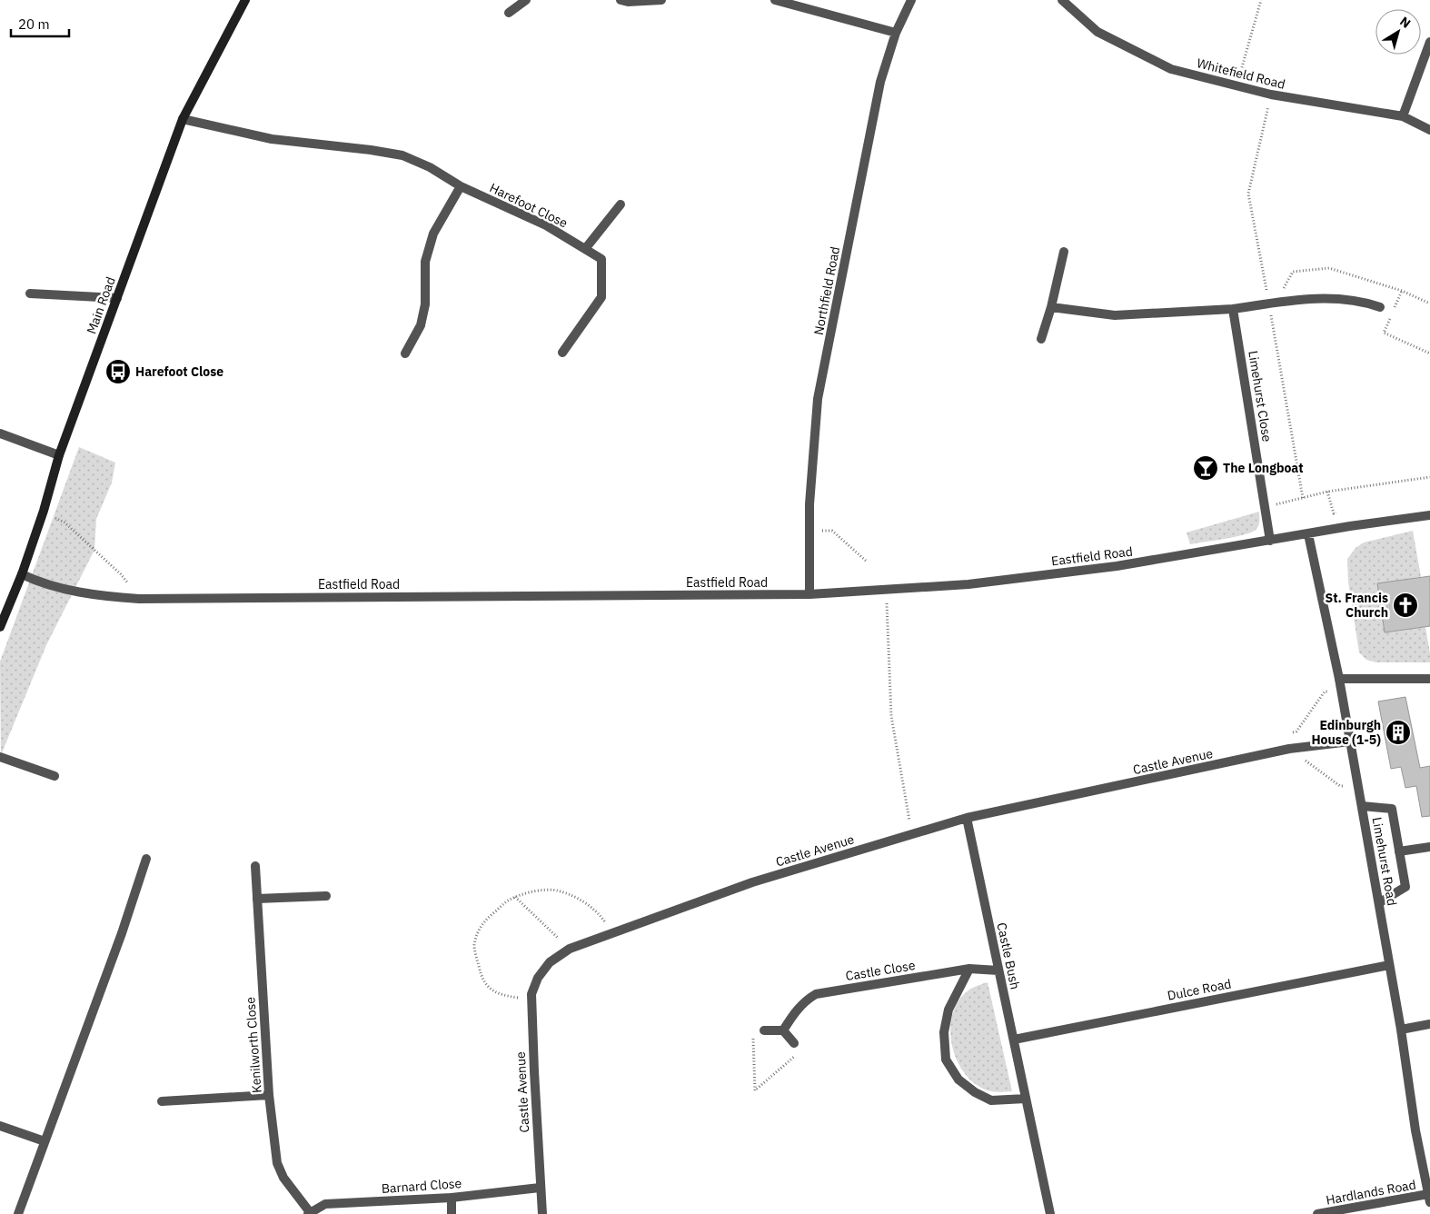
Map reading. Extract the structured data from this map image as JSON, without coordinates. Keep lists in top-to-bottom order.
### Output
{
  "streets": {
    "street": [
      "Whitefield Road",
      "Harefoot Close",
      "Northfield Road",
      "Main Road",
      "Limehurst Close",
      "Eastfield Road",
      "Castle Avenue",
      "Limehurst Road",
      "Castle Bush",
      "Castle Close",
      "Dulce Road",
      "Kenilworth Close",
      "Barnard Close",
      "Hardlands Road"
    ]
  },
  "crossings": [
    ["Harefoot Close", "Main Road"],
    ["Northfield Road", "Eastfield Road"],
    ["Main Road", "Eastfield Road"],
    ["Limehurst Close", "Eastfield Road"],
    ["Eastfield Road", "Limehurst Road"],
    ["Castle Avenue", "Limehurst Road"],
    ["Castle Avenue", "Castle Bush"],
    ["Castle Avenue", "Barnard Close"],
    ["Limehurst Road", "Dulce Road"],
    ["Limehurst Road", "Hardlands Road"],
    ["Castle Bush", "Castle Close"],
    ["Castle Bush", "Dulce Road"],
    ["Kenilworth Close", "Barnard Close"]
  ],
  "places": {
    "bus stop": ["Harefoot Close"],
    "bar": ["The Longboat"],
    "church": ["St. Francis Church"],
    "building": ["Edinburgh House (1-5)"]
  },
  "scale_bar": "20 m",
  "north": "top right"
}
